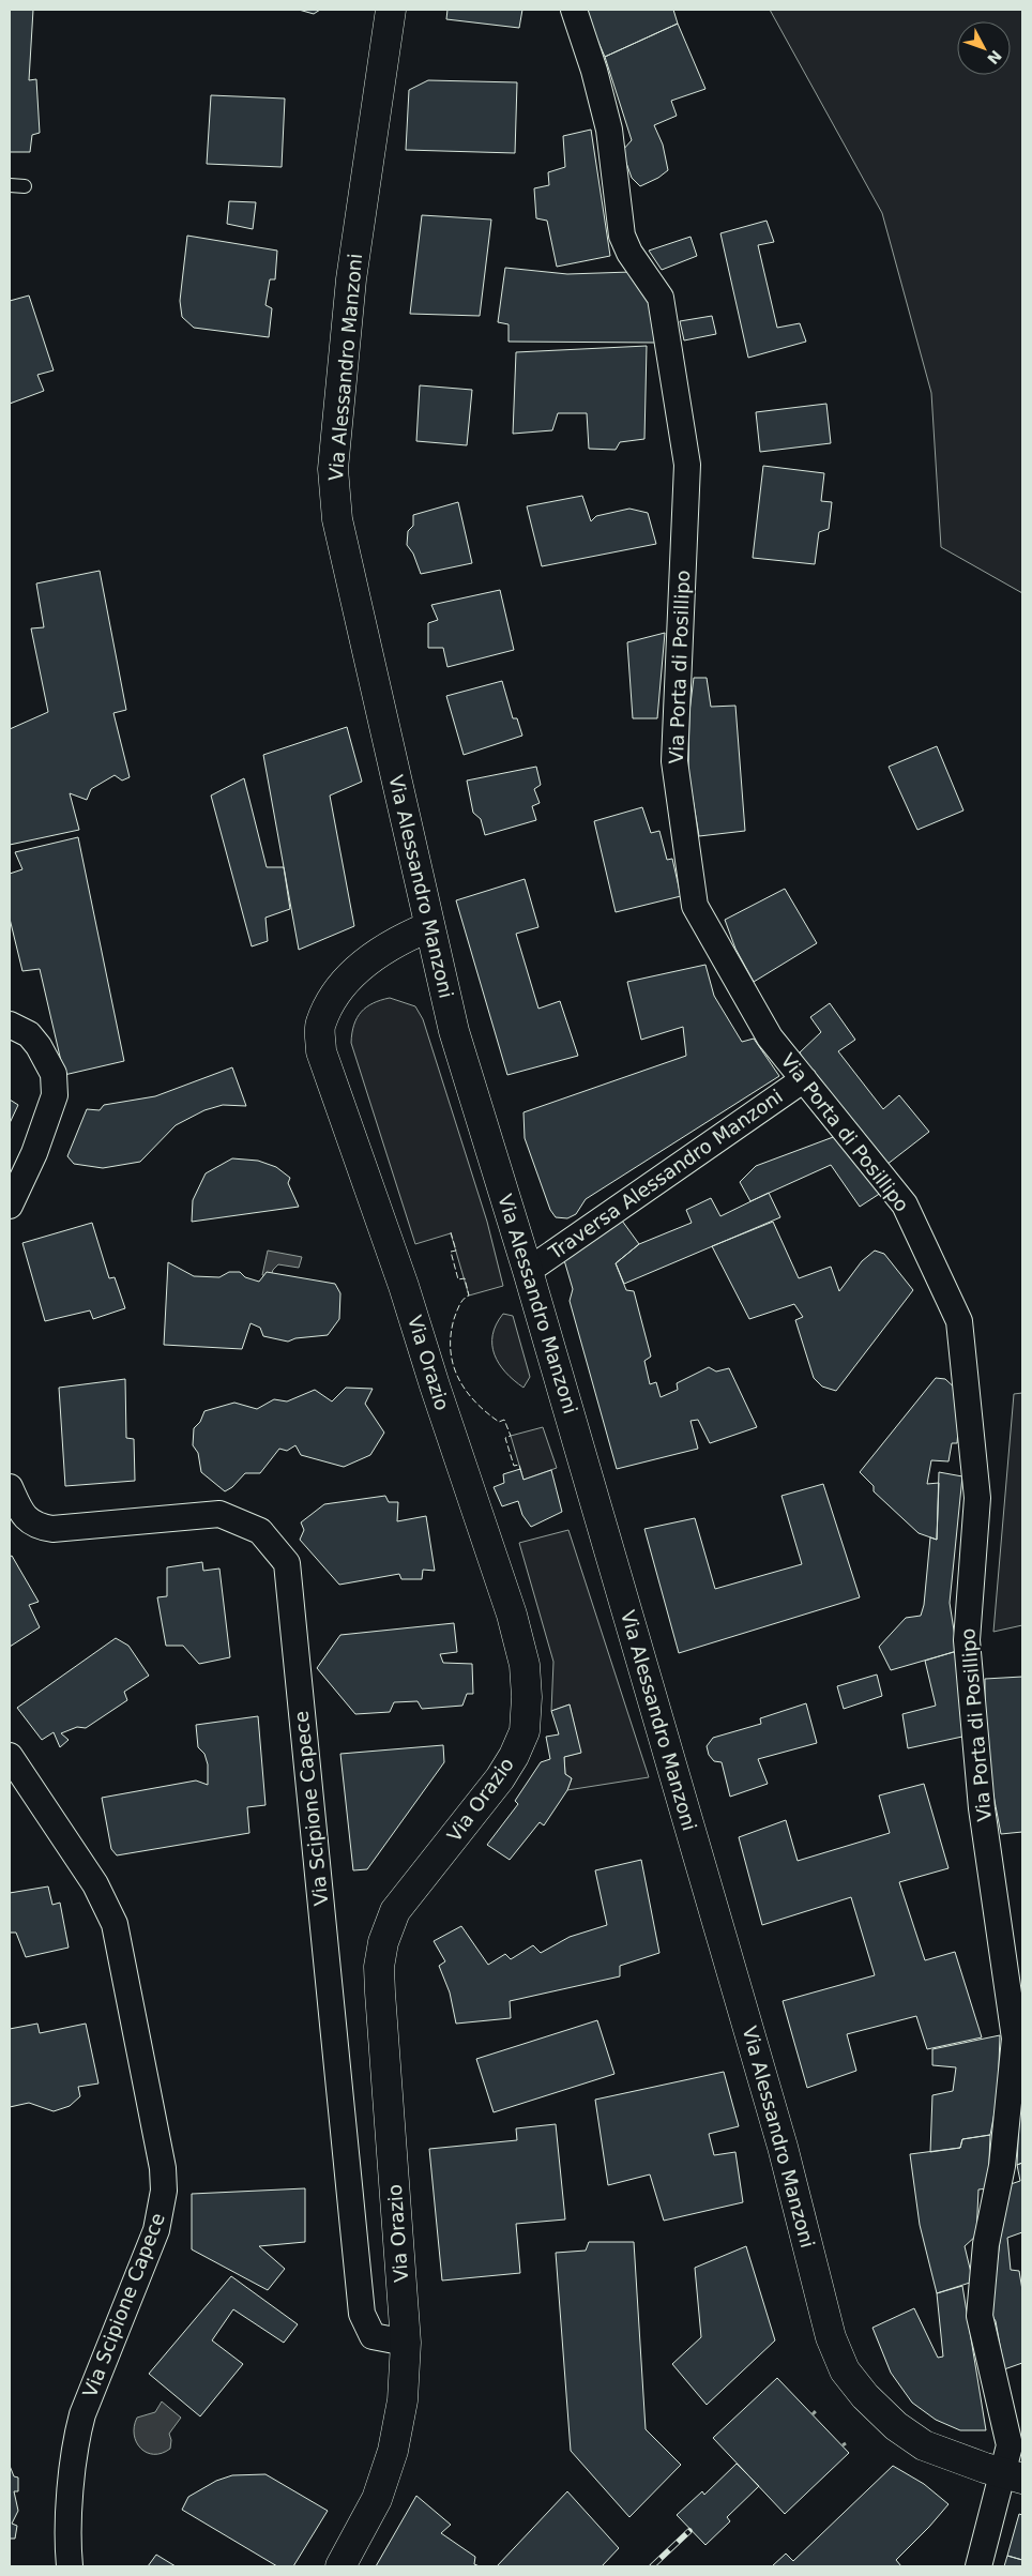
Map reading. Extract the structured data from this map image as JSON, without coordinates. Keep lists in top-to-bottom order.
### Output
{
  "streets": {
    "street": [
      "Via Alessandro Manzoni",
      "Via Porta di Posillipo",
      "Traversa Alessandro Manzoni",
      "Via Orazio",
      "Via Scipione Capece"
    ]
  },
  "crossings": [
    ["Via Alessandro Manzoni", "Via Porta di Posillipo"],
    ["Via Alessandro Manzoni", "Traversa Alessandro Manzoni"],
    ["Via Alessandro Manzoni", "Via Orazio"],
    ["Via Porta di Posillipo", "Traversa Alessandro Manzoni"],
    ["Via Orazio", "Via Scipione Capece"]
  ],
  "north": "bottom right"
}
